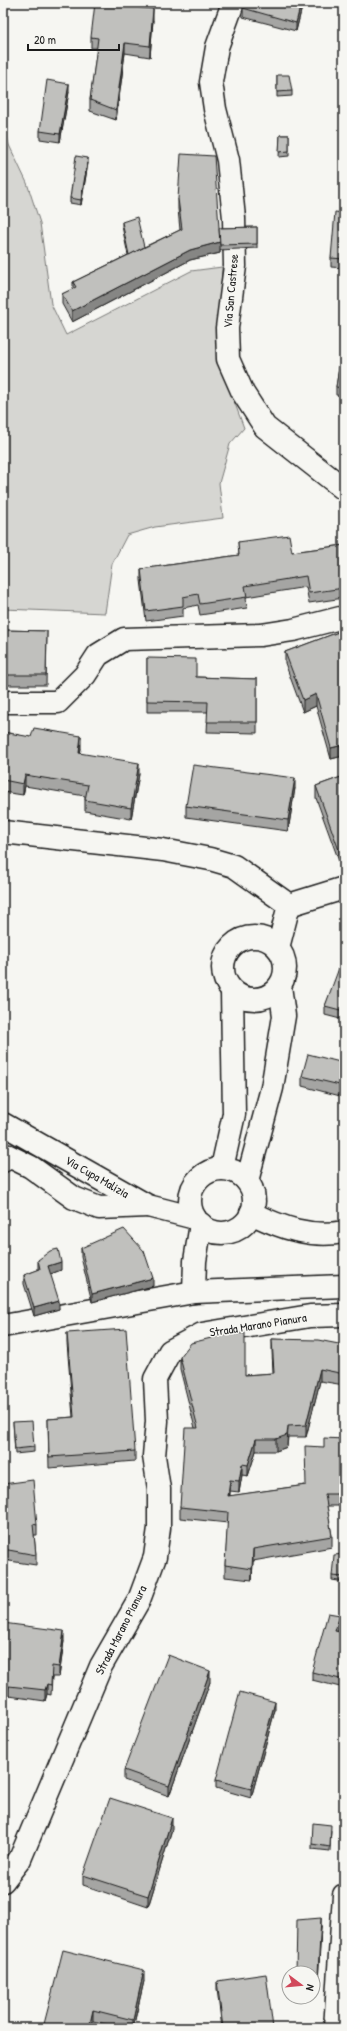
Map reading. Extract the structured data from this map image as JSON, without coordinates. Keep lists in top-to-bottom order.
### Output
{
  "streets": {
    "street": ["Via San Castrese", "Via Cupa Malizia", "Strada Marano Pianura"]
  },
  "scale_bar": "20 m",
  "north": "right"
}
